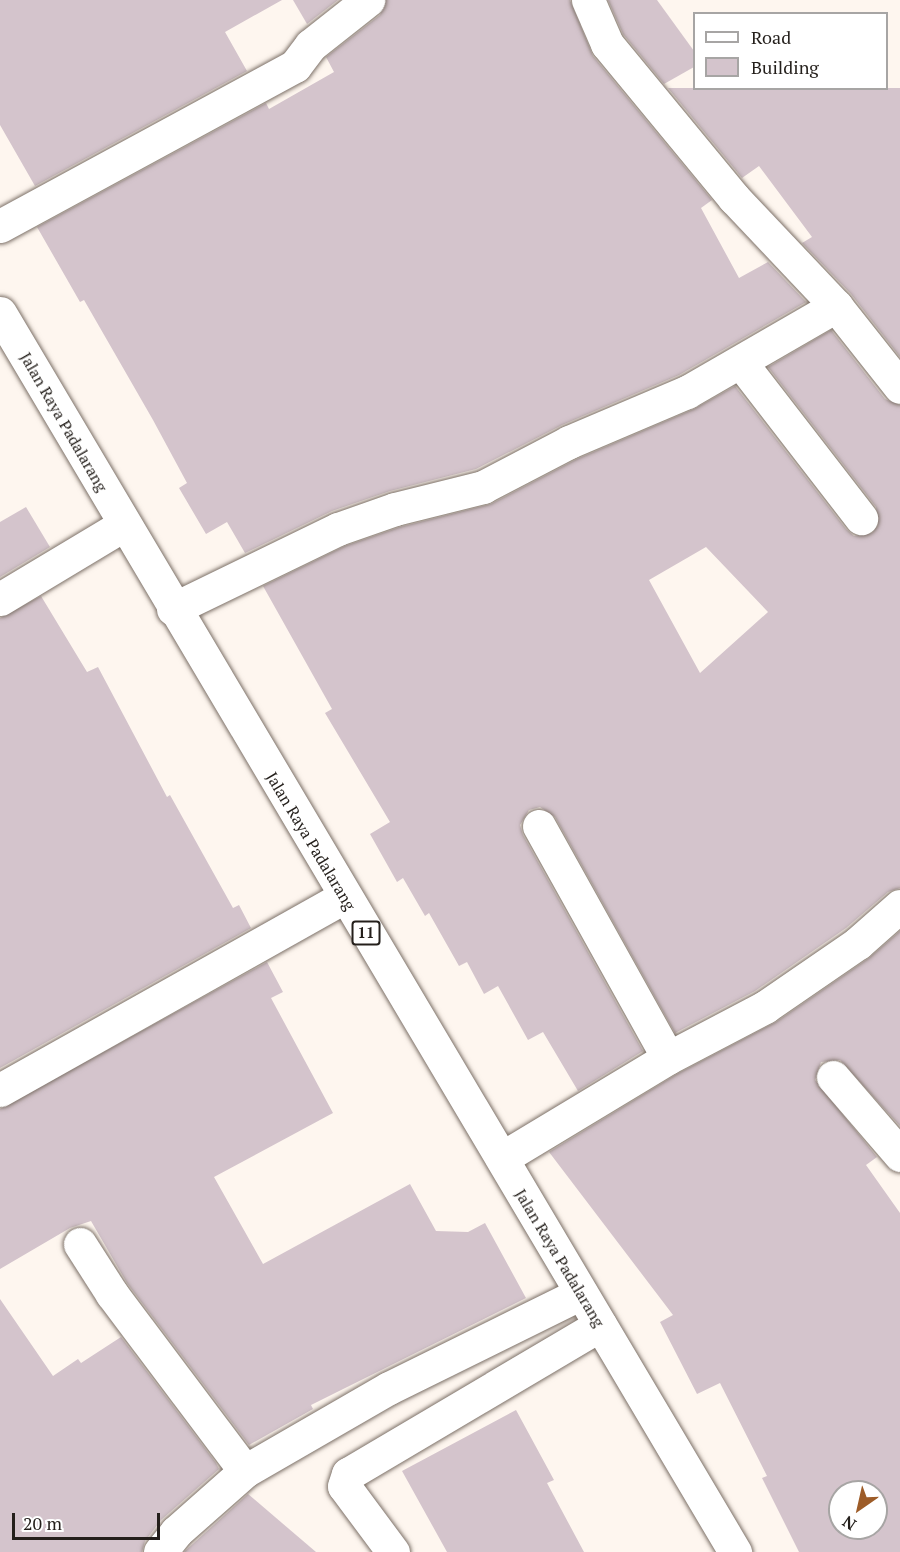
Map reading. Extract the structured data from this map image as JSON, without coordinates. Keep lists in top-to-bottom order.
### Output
{
  "streets": {
    "main road": ["Jalan Raya Padalarang", "11"]
  },
  "legend": ["Road", "Building"],
  "scale_bar": "20 m",
  "north": "bottom left"
}
